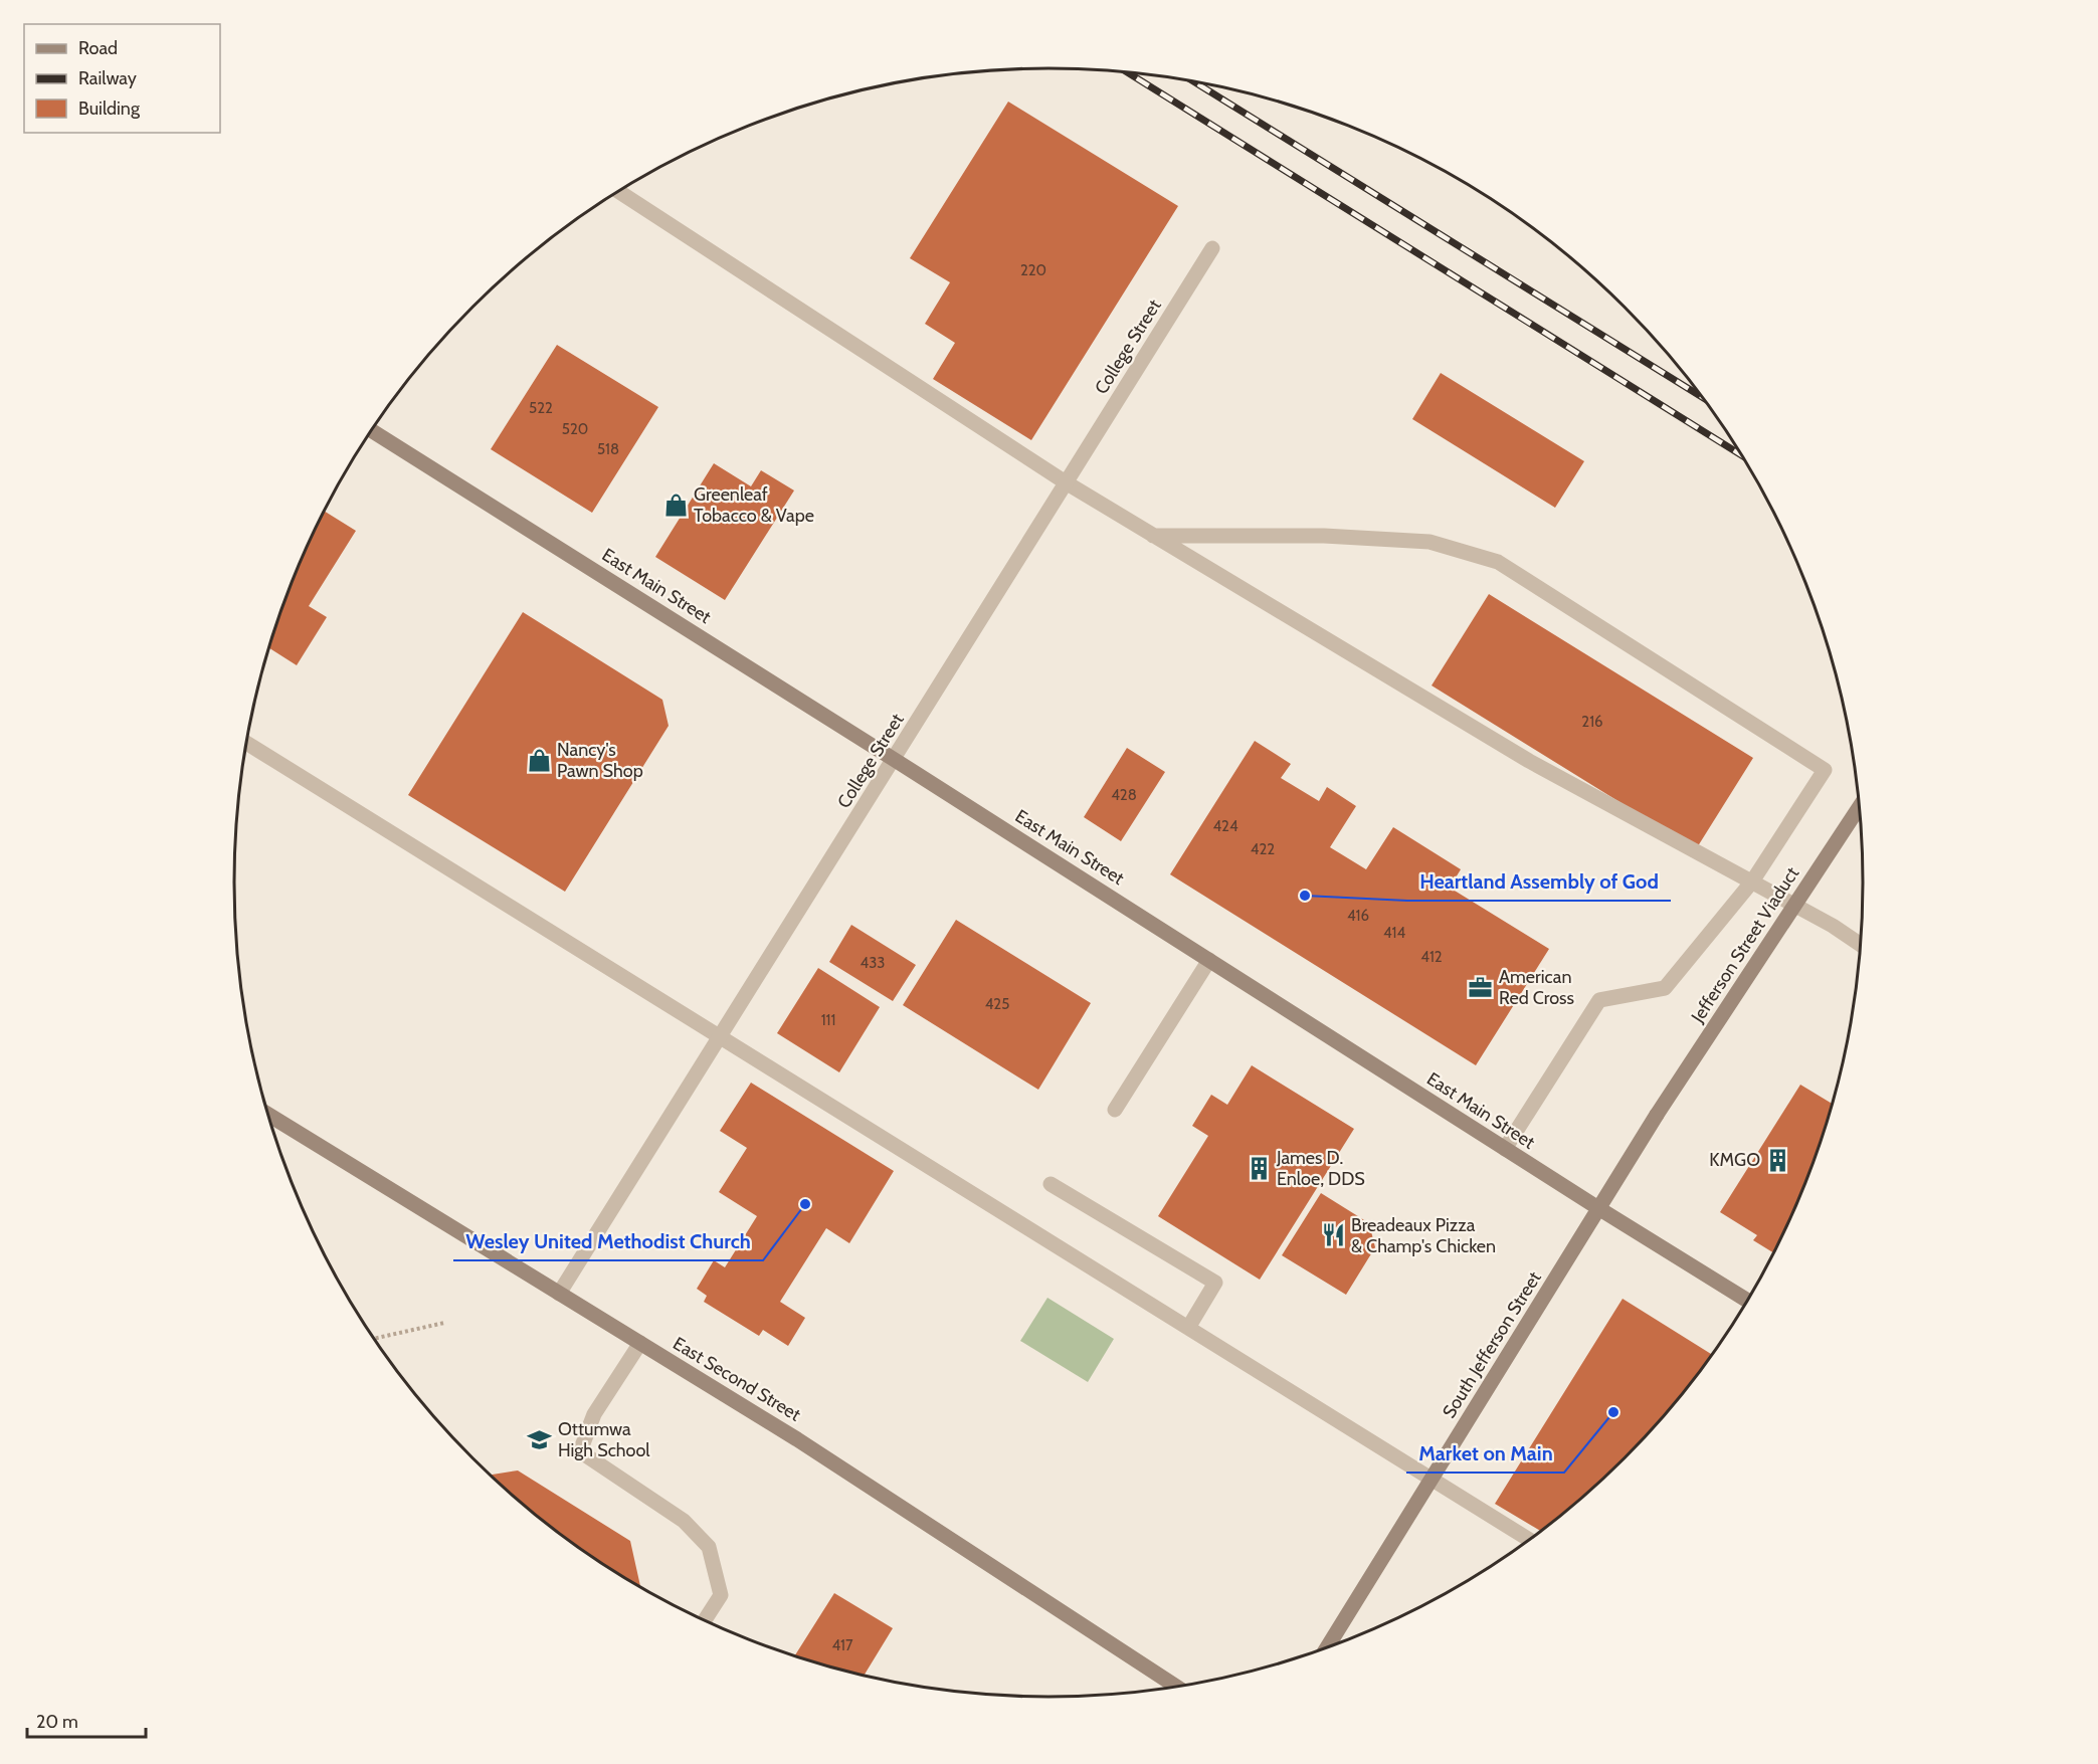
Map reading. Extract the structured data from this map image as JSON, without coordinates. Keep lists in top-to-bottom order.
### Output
{
  "streets": {
    "main road": [
      "East Main Street",
      "Jefferson Street Viaduct",
      "South Jefferson Street",
      "East Second Street"
    ],
    "street": ["College Street"]
  },
  "crossings": [
    ["College Street", "East Main Street"],
    ["College Street", "East Second Street"],
    ["East Main Street", "South Jefferson Street"],
    ["Jefferson Street Viaduct", "South Jefferson Street"]
  ],
  "places": {
    "shop": ["Greenleaf Tobacco & Vape", "Nancy's Pawn Shop"],
    "other": ["Heartland Assembly of God", "Wesley United Methodist Church", "Market on Main"],
    "office": ["American Red Cross"],
    "building": ["KMGO", "James D. Enloe, DDS"],
    "restaurant": ["Breadeaux Pizza & Champ's Chicken"],
    "school or university": ["Ottumwa High School"]
  },
  "house_numbers": [
    "220",
    "522",
    "520",
    "518",
    "216",
    "428",
    "424",
    "422",
    "416",
    "414",
    "412",
    "433",
    "425",
    "111",
    "417"
  ],
  "legend": ["Road", "Railway", "Building"],
  "scale_bar": "20 m"
}
